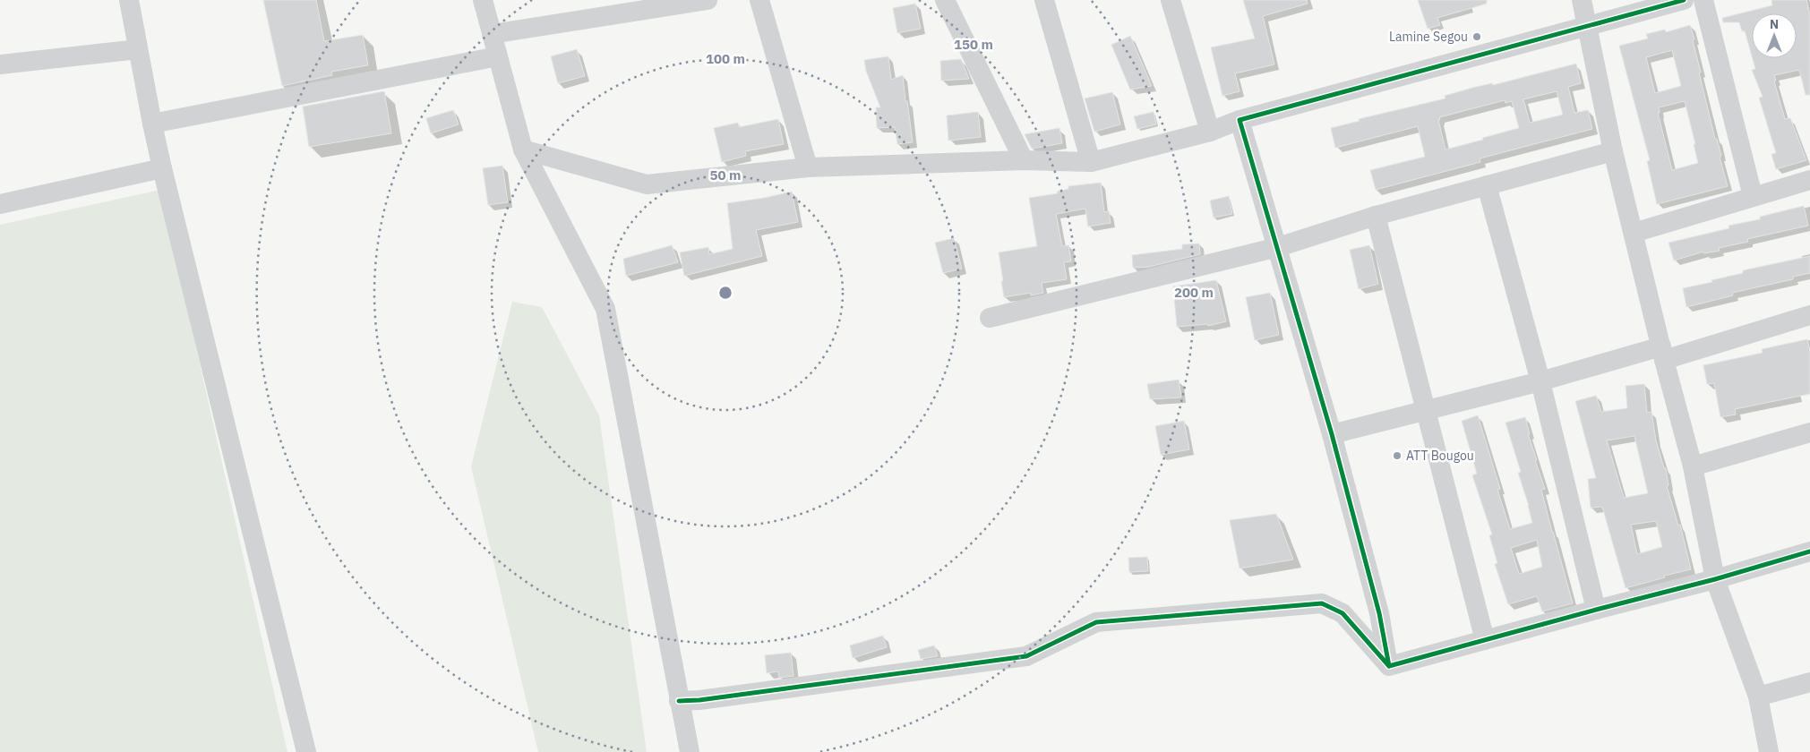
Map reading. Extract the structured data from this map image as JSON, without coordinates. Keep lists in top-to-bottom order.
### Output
{
  "places": ["Lamine Segou", "ATT Bougou"],
  "north": "top",
  "rings": [
    "150 m",
    "100 m",
    "50 m",
    "200 m"
  ]
}
